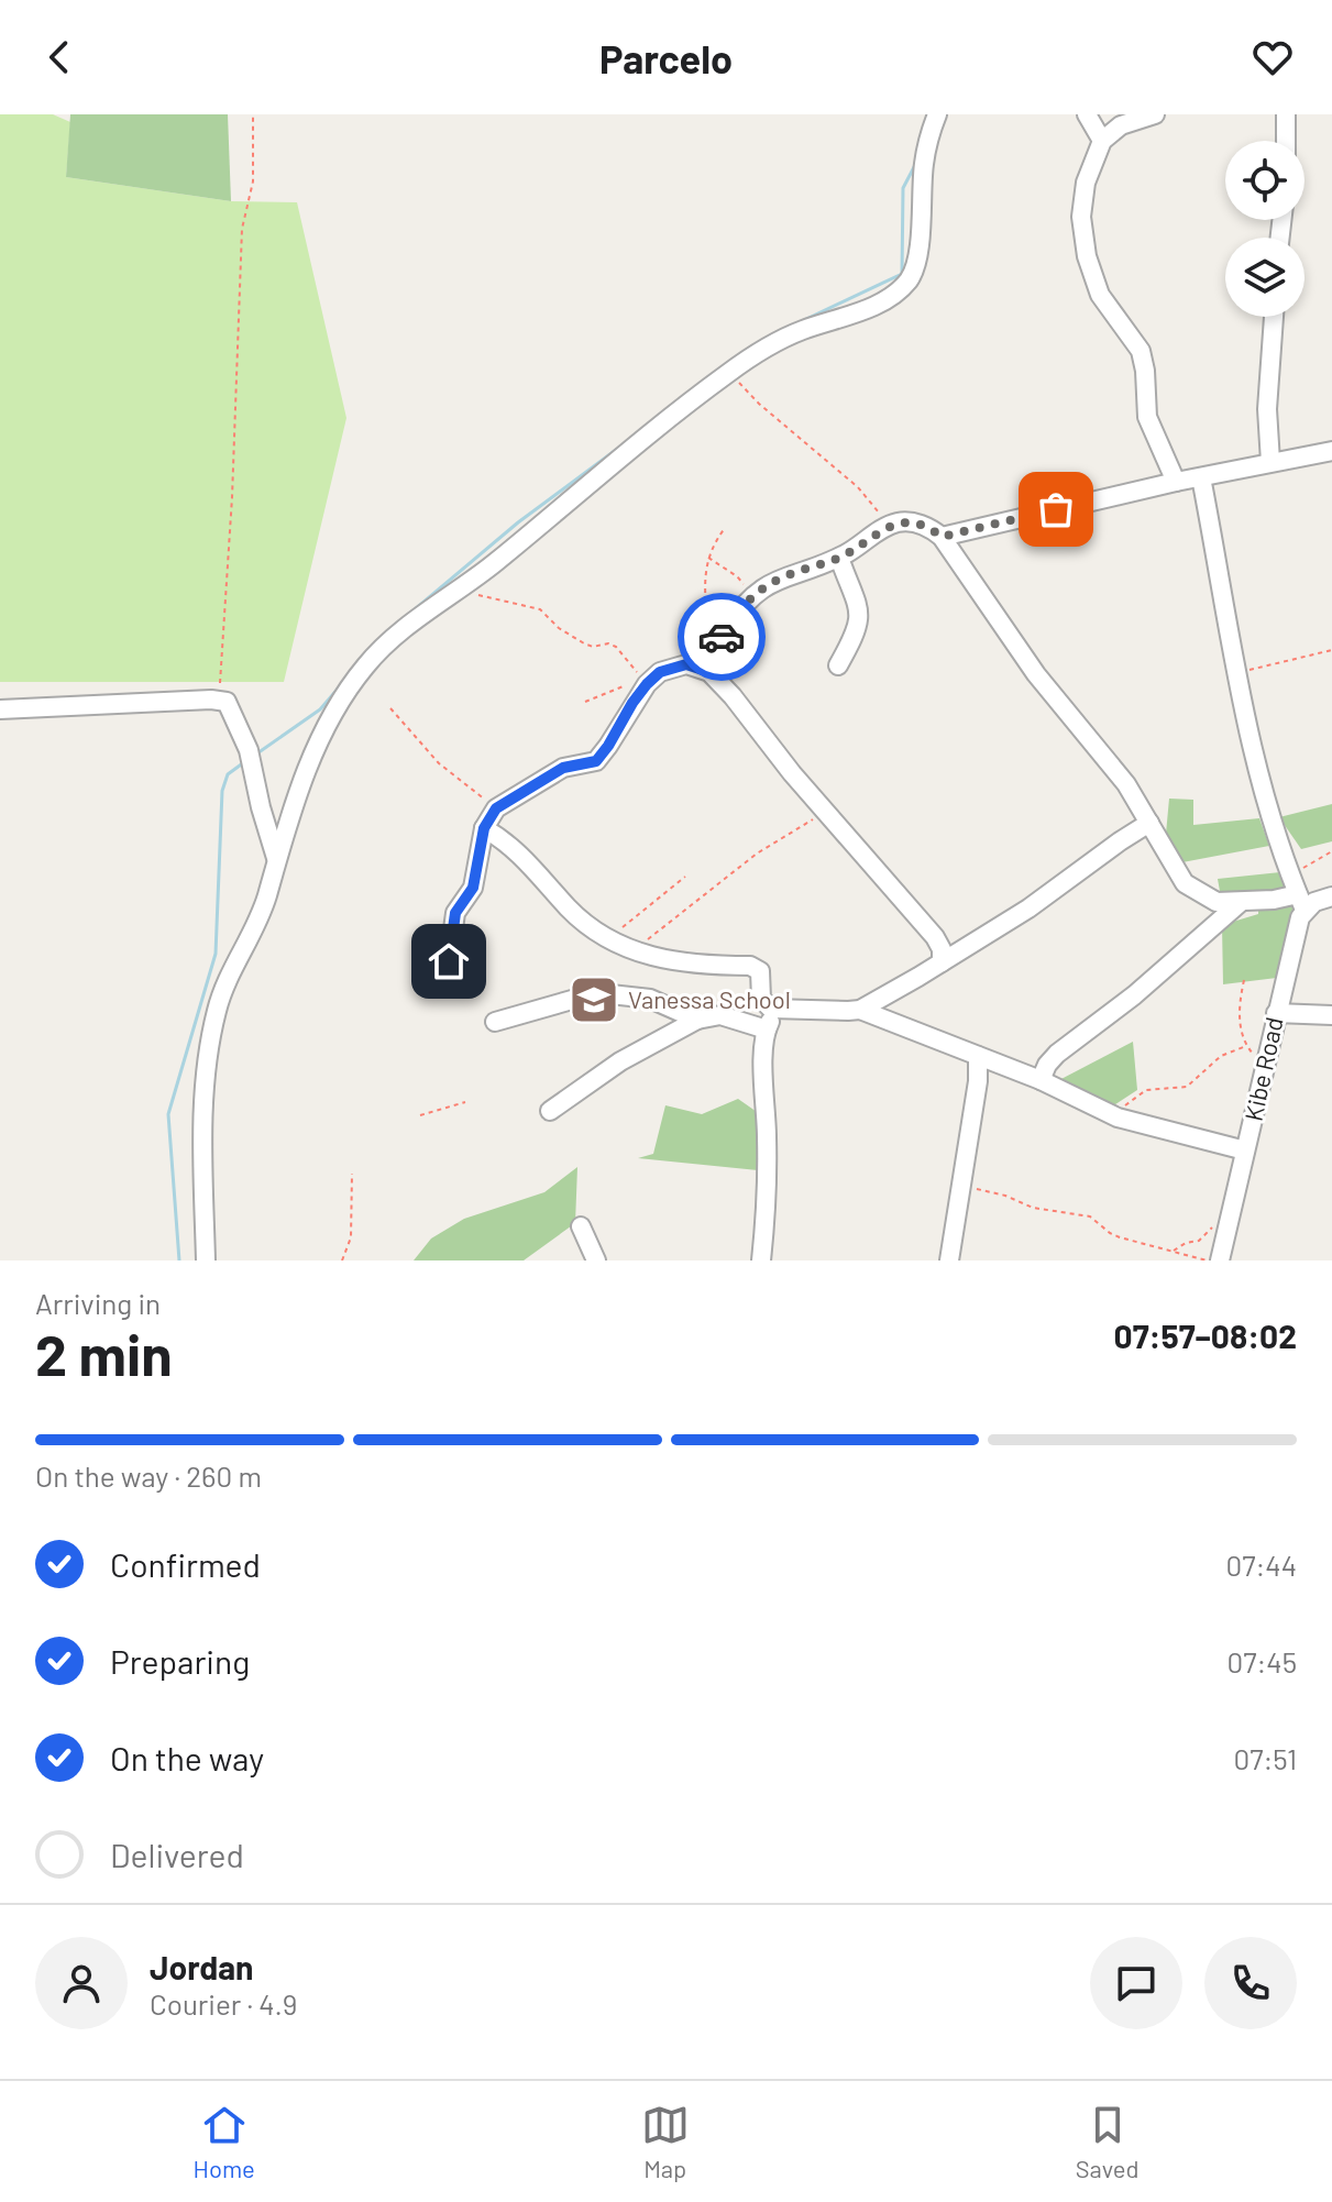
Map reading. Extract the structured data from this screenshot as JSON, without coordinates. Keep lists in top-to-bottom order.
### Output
{
  "streets": {
    "street": ["Kibe Road"]
  },
  "places": {
    "school or university": ["Vanessa School"]
  },
  "page": {
    "header": "Parcelo",
    "heading": ["2 min", "Arriving in", "07:57–08:02"],
    "panel": ["Jordan", "Courier · 4.9"],
    "bar": "On the way · 260 m",
    "list": [
      ["Confirmed", "07:44"],
      ["Preparing", "07:45"],
      ["On the way", "07:51"],
      "Delivered"
    ],
    "tabs": ["Home", "Map", "Saved"]
  }
}
